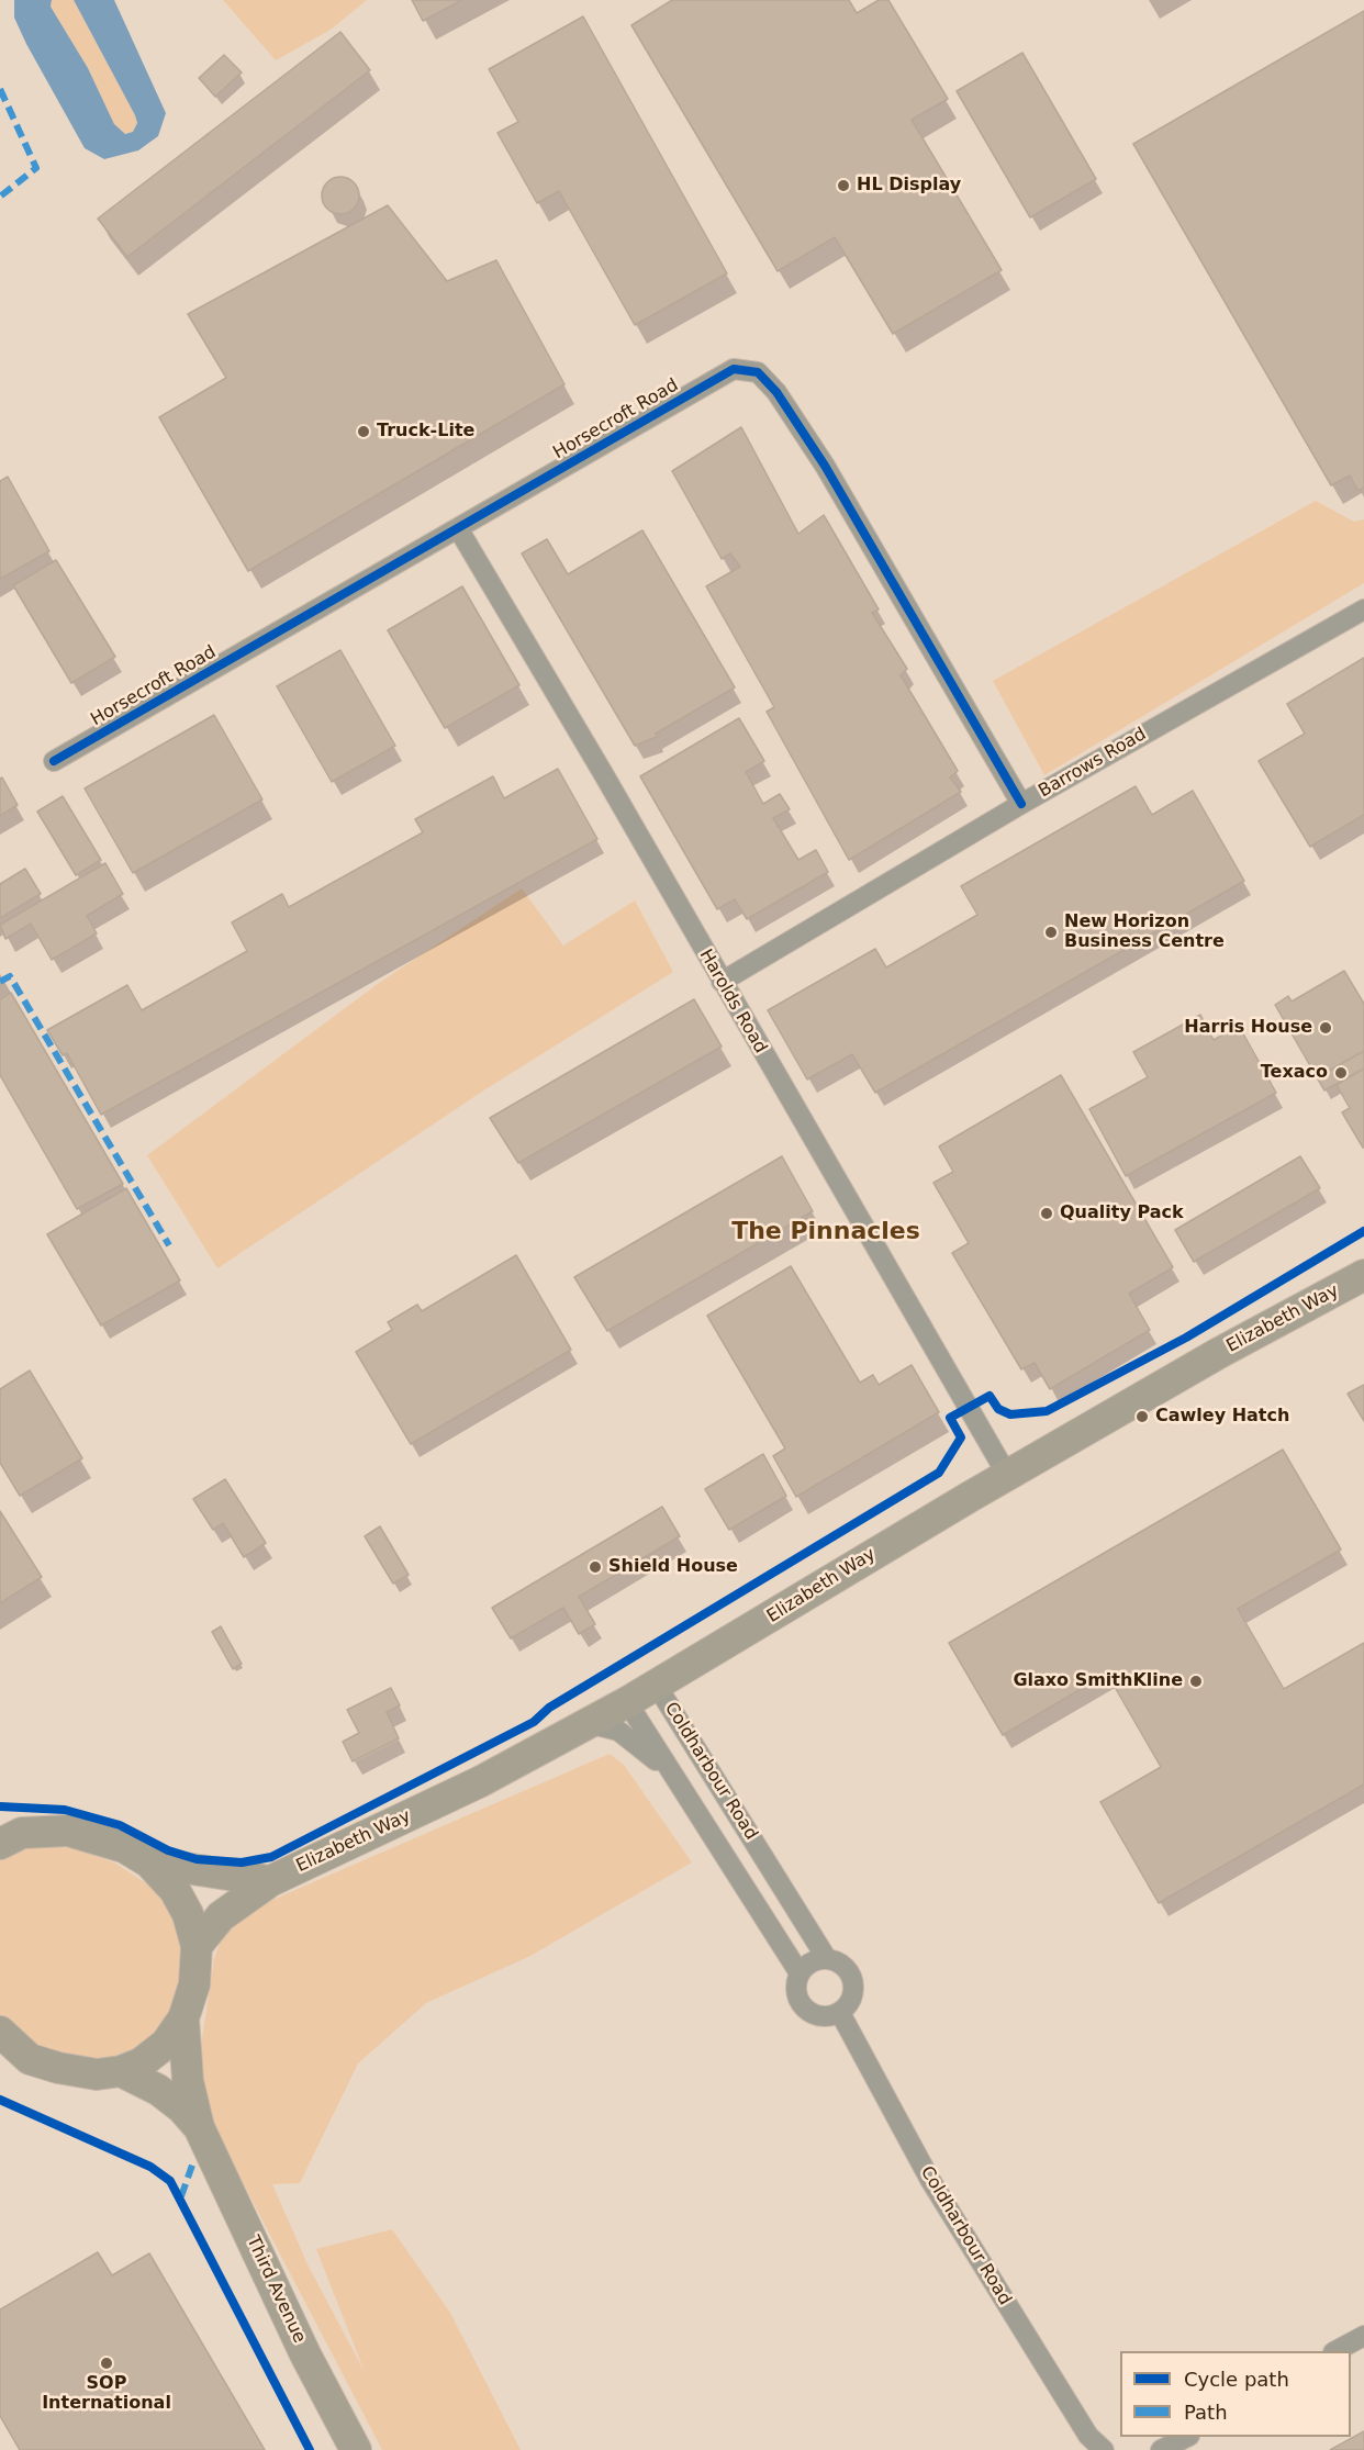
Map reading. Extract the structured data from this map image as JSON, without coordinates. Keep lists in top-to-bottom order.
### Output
{
  "streets": {
    "main road": ["Elizabeth Way", "Third Avenue"],
    "street": [
      "Horsecroft Road",
      "Barrows Road",
      "Harolds Road",
      "Coldharbour Road"
    ]
  },
  "crossings": [
    ["Horsecroft Road", "Barrows Road"],
    ["Horsecroft Road", "Harolds Road"],
    ["Barrows Road", "Harolds Road"],
    ["Harolds Road", "Elizabeth Way"],
    ["Elizabeth Way", "Coldharbour Road"]
  ],
  "districts": ["The Pinnacles"],
  "places": [
    "HL Display",
    "Truck-Lite",
    "New Horizon Business Centre",
    "Harris House",
    "Texaco",
    "Quality Pack",
    "Cawley Hatch",
    "Shield House",
    "Glaxo SmithKline",
    "SOP International"
  ],
  "legend": ["Cycle path", "Path"]
}
